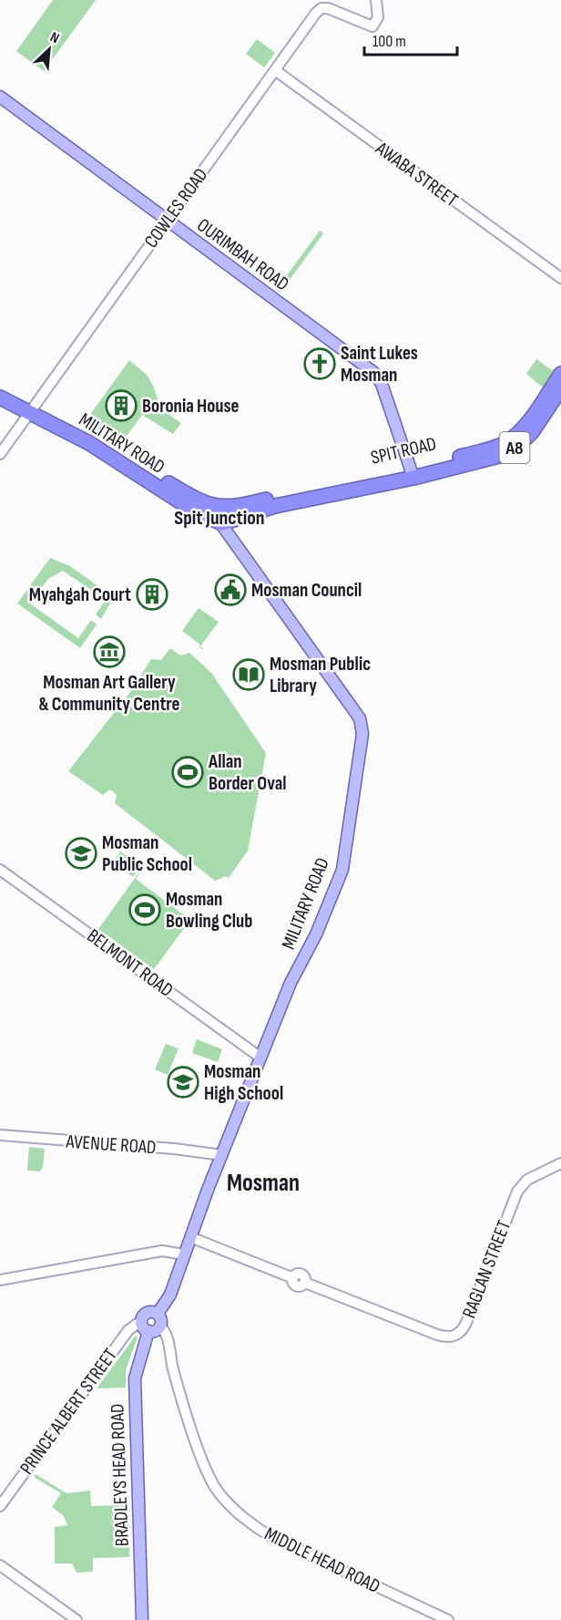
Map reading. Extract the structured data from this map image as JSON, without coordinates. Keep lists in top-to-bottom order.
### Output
{
  "streets": {
    "highway": ["MILITARY ROAD", "A8", "SPIT ROAD"],
    "main road": ["OURIMBAH ROAD", "BRADLEYS HEAD ROAD"],
    "street": [
      "AWABA STREET",
      "COWLES ROAD",
      "BELMONT ROAD",
      "AVENUE ROAD",
      "RAGLAN STREET",
      "PRINCE ALBERT STREET",
      "MIDDLE HEAD ROAD"
    ]
  },
  "crossings": [
    ["AWABA STREET", "COWLES ROAD"],
    ["COWLES ROAD", "OURIMBAH ROAD"],
    ["COWLES ROAD", "MILITARY ROAD"],
    ["OURIMBAH ROAD", "SPIT ROAD"],
    ["MILITARY ROAD", "SPIT ROAD"],
    ["MILITARY ROAD", "BELMONT ROAD"],
    ["MILITARY ROAD", "AVENUE ROAD"],
    ["MILITARY ROAD", "RAGLAN STREET"],
    ["PRINCE ALBERT STREET", "BRADLEYS HEAD ROAD"]
  ],
  "districts": ["Spit Junction", "Mosman"],
  "places": {
    "church": ["Saint Lukes Mosman"],
    "building": ["Boronia House", "Myahgah Court"],
    "public building": ["Mosman Council"],
    "museum": ["Mosman Art Gallery & Community Centre"],
    "library": ["Mosman Public Library"],
    "sports": ["Allan Border Oval", "Mosman Bowling Club"],
    "school or university": ["Mosman Public School", "Mosman High School"]
  },
  "scale_bar": "100 m",
  "north": "top right"
}
